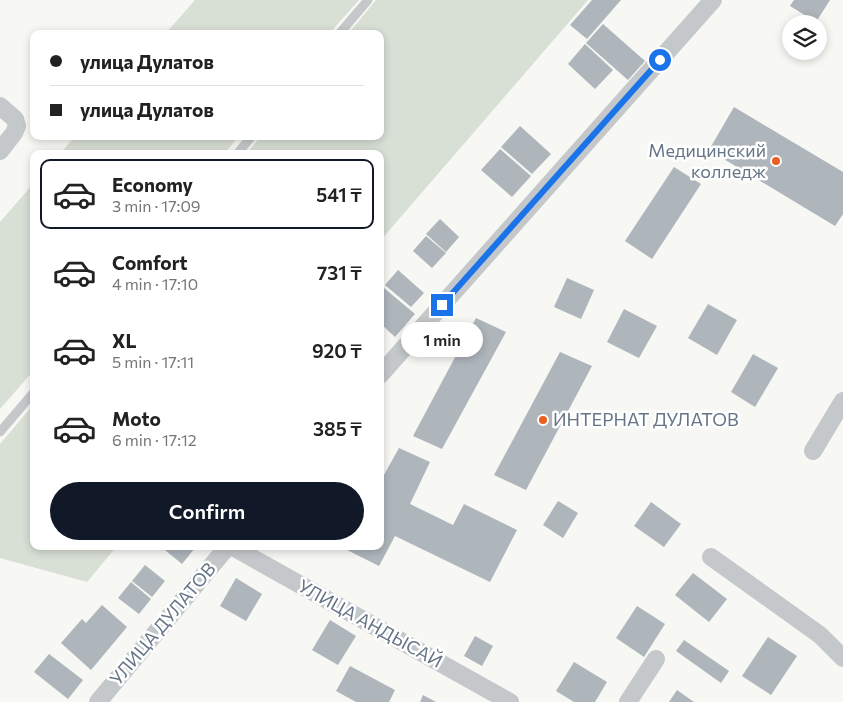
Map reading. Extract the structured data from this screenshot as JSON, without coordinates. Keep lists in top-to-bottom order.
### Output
{
  "streets": {
    "street": ["УЛИЦА ДУЛАТОВ", "УЛИЦА АНДЫСАЙ"]
  },
  "places": ["Медицинский колледж", "ИНТЕРНАТ ДУЛАТОВ"],
  "page": {
    "banner": ["улица Дулатов", "улица Дулатов"],
    "list": [
      {
        "name": "Economy",
        "note": "3 min · 17:09",
        "value": "541 ₸"
      },
      {
        "name": "Comfort",
        "note": "4 min · 17:10",
        "value": "731 ₸"
      },
      {
        "name": "XL",
        "note": "5 min · 17:11",
        "value": "920 ₸"
      },
      {
        "name": "Moto",
        "note": "6 min · 17:12",
        "value": "385 ₸"
      }
    ],
    "bubble": "1 min",
    "buttons": "Confirm"
  }
}
